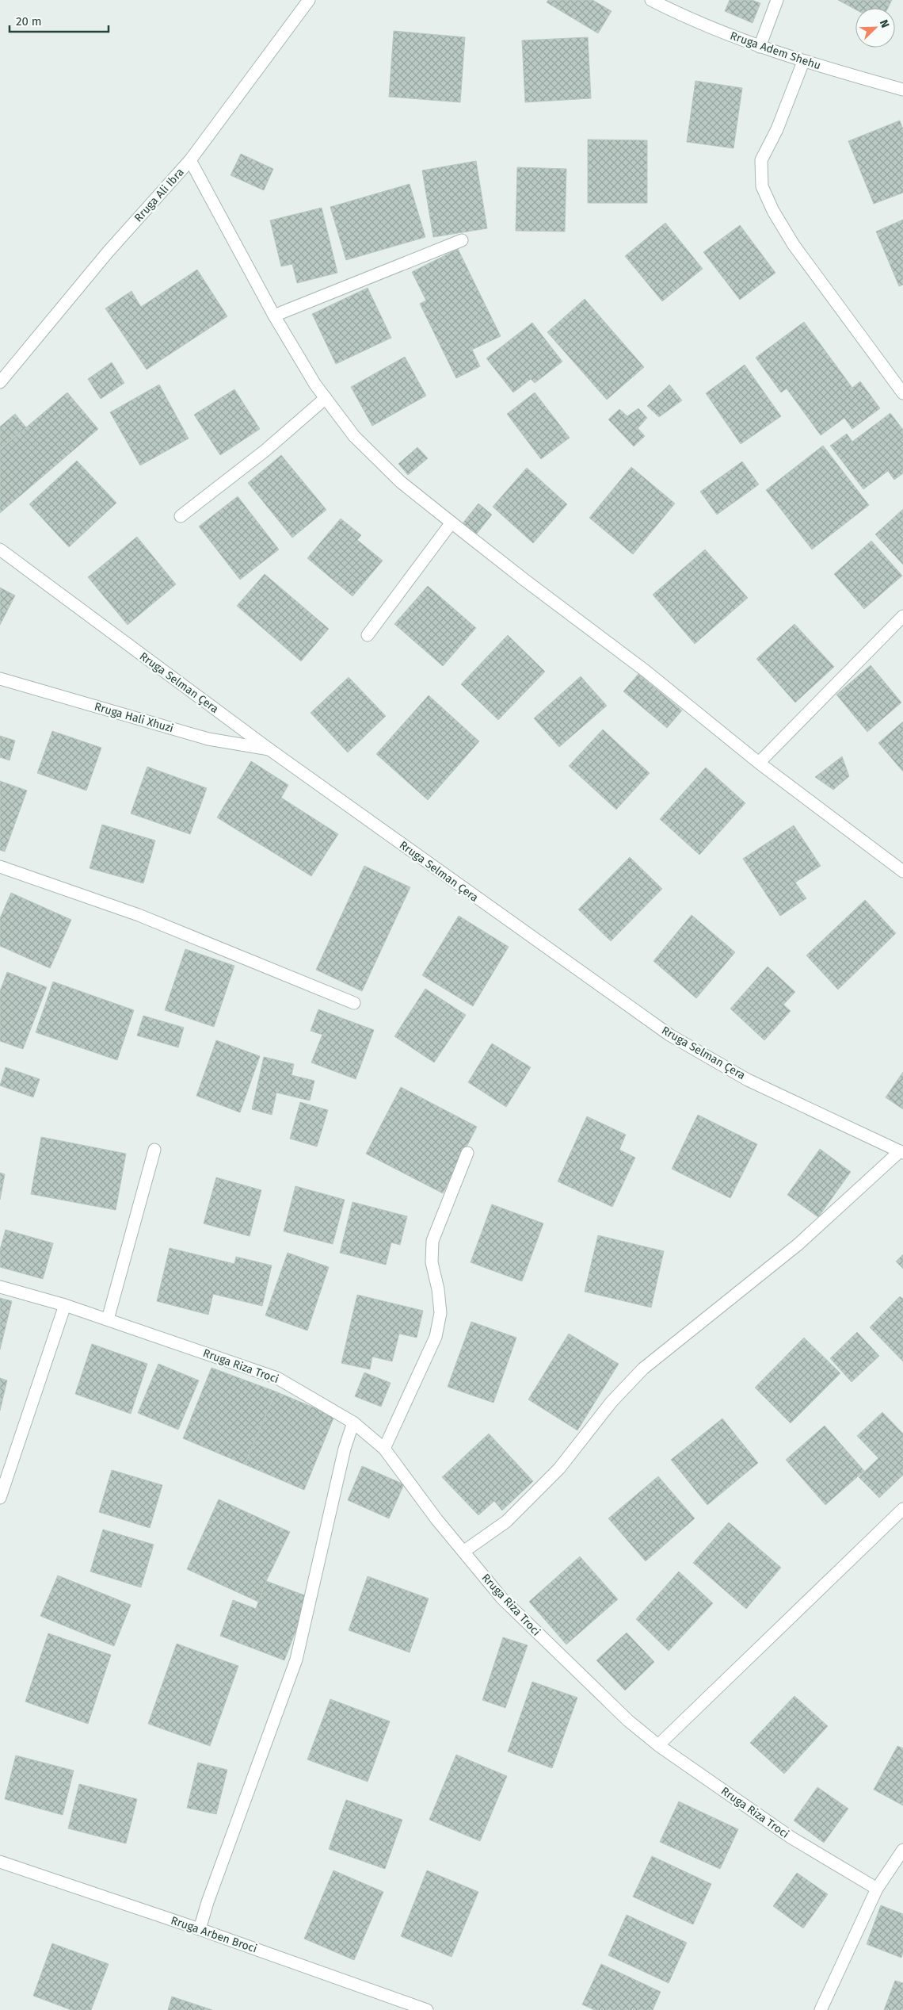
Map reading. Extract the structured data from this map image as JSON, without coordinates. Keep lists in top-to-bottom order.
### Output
{
  "streets": {
    "street": [
      "Rruga Adem Shehu",
      "Rruga Ali Ibra",
      "Rruga Selman Çera",
      "Rruga Hali Xhuzi",
      "Rruga Riza Troci",
      "Rruga Arben Broci"
    ]
  },
  "crossings": [
    ["Rruga Selman Çera", "Rruga Hali Xhuzi"]
  ],
  "scale_bar": "20 m",
  "north": "top right"
}
